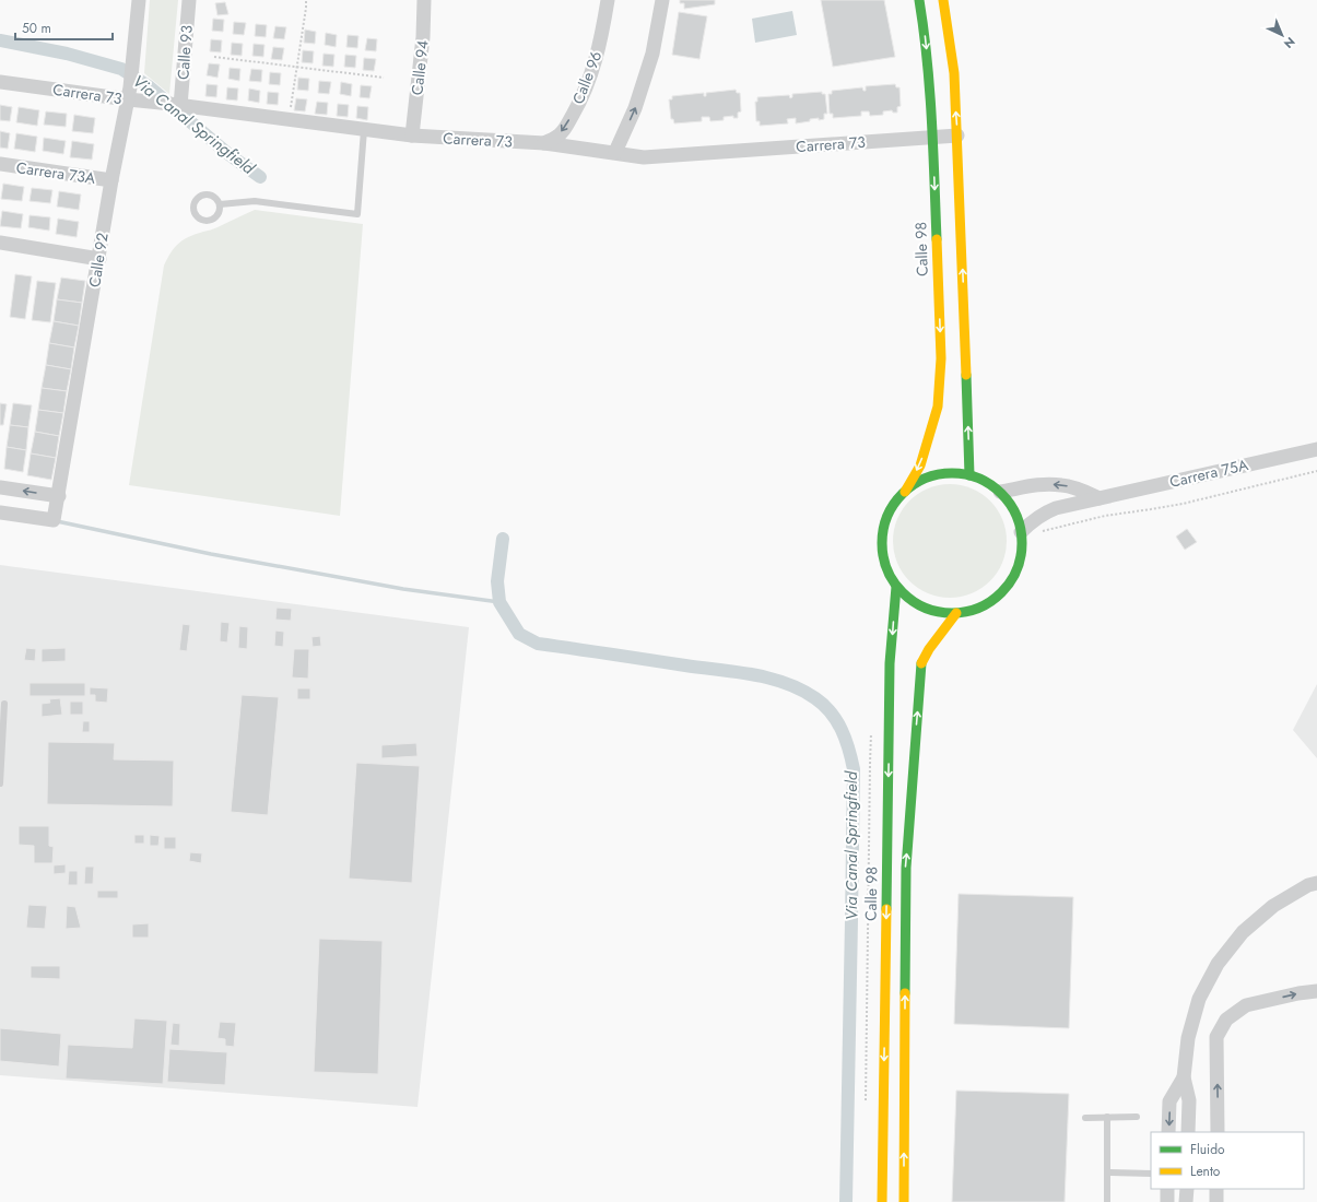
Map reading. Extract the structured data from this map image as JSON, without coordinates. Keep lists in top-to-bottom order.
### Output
{
  "streets": {
    "street": [
      "Calle 93",
      "Calle 94",
      "Calle 96",
      "Carrera 73",
      "Carrera 73A",
      "Calle 98",
      "Calle 92",
      "Carrera 75A"
    ]
  },
  "crossings": [
    ["Calle 93", "Carrera 73"],
    ["Calle 94", "Carrera 73"],
    ["Calle 96", "Carrera 73"],
    ["Carrera 73", "Calle 98"],
    ["Carrera 73", "Calle 92"],
    ["Carrera 73A", "Calle 92"],
    ["Calle 98", "Carrera 75A"]
  ],
  "water": ["Via Canal Springfield"],
  "legend": ["Fluido", "Lento"],
  "scale_bar": "50 m",
  "north": "bottom right"
}
